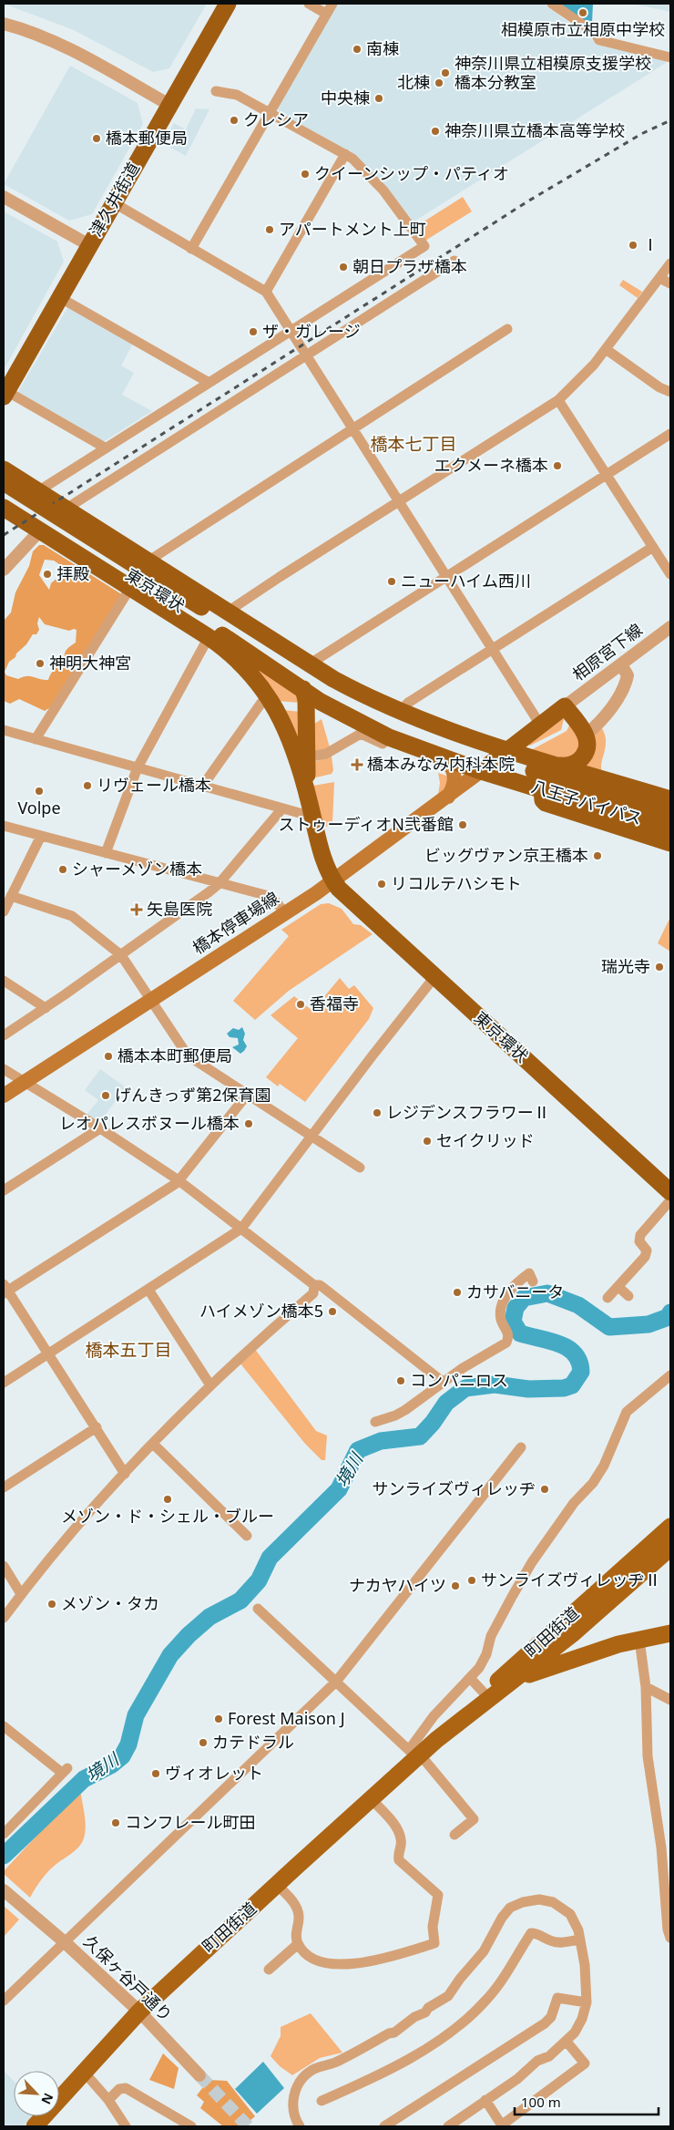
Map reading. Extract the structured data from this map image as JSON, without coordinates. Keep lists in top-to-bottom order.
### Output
{
  "streets": {
    "highway": ["津久井街道", "東京環状", "八王子バイパス"],
    "main road": ["橋本停車場線", "町田街道"],
    "street": ["相原宮下線", "久保ヶ谷戸通り"]
  },
  "crossings": [
    ["東京環状", "八王子バイパス"],
    ["東京環状", "橋本停車場線"],
    ["八王子バイパス", "橋本停車場線"],
    ["町田街道", "久保ヶ谷戸通り"]
  ],
  "districts": ["橋本七丁目", "橋本五丁目"],
  "water": ["境川"],
  "places": {
    "other": [
      "相模原市立相原中学校",
      "南棟",
      "神奈川県立相模原支援学校 橋本分教室",
      "北棟",
      "中央棟",
      "クレシア",
      "神奈川県立橋本高等学校",
      "橋本郵便局",
      "クイーンシップ・パティオ",
      "アパートメント上町",
      "Ⅰ",
      "朝日プラザ橋本",
      "ザ・ガレージ",
      "エクメーネ橋本",
      "拝殿",
      "ニューハイム西川",
      "神明大神宮",
      "リヴェール橋本",
      "Volpe",
      "ストゥーディオN弐番館",
      "ビッグヴァン京王橋本",
      "シャーメゾン橋本",
      "リコルテハシモト",
      "瑞光寺",
      "香福寺",
      "橋本本町郵便局",
      "げんきっず第2保育園",
      "レジデンスフラワーⅡ",
      "レオパレスボヌール橋本",
      "セイクリッド",
      "カサバニータ",
      "ハイメゾン橋本5",
      "コンパニロス",
      "サンライズヴィレッヂ",
      "メゾン・ド・シェル・ブルー",
      "サンライズヴィレッヂⅡ",
      "ナカヤハイツ",
      "メゾン・タカ",
      "Forest Maison J",
      "カテドラル",
      "ヴィオレット",
      "コンフレール町田"
    ],
    "health": ["橋本みなみ内科本院", "矢島医院"]
  },
  "scale_bar": "100 m",
  "north": "bottom right"
}
